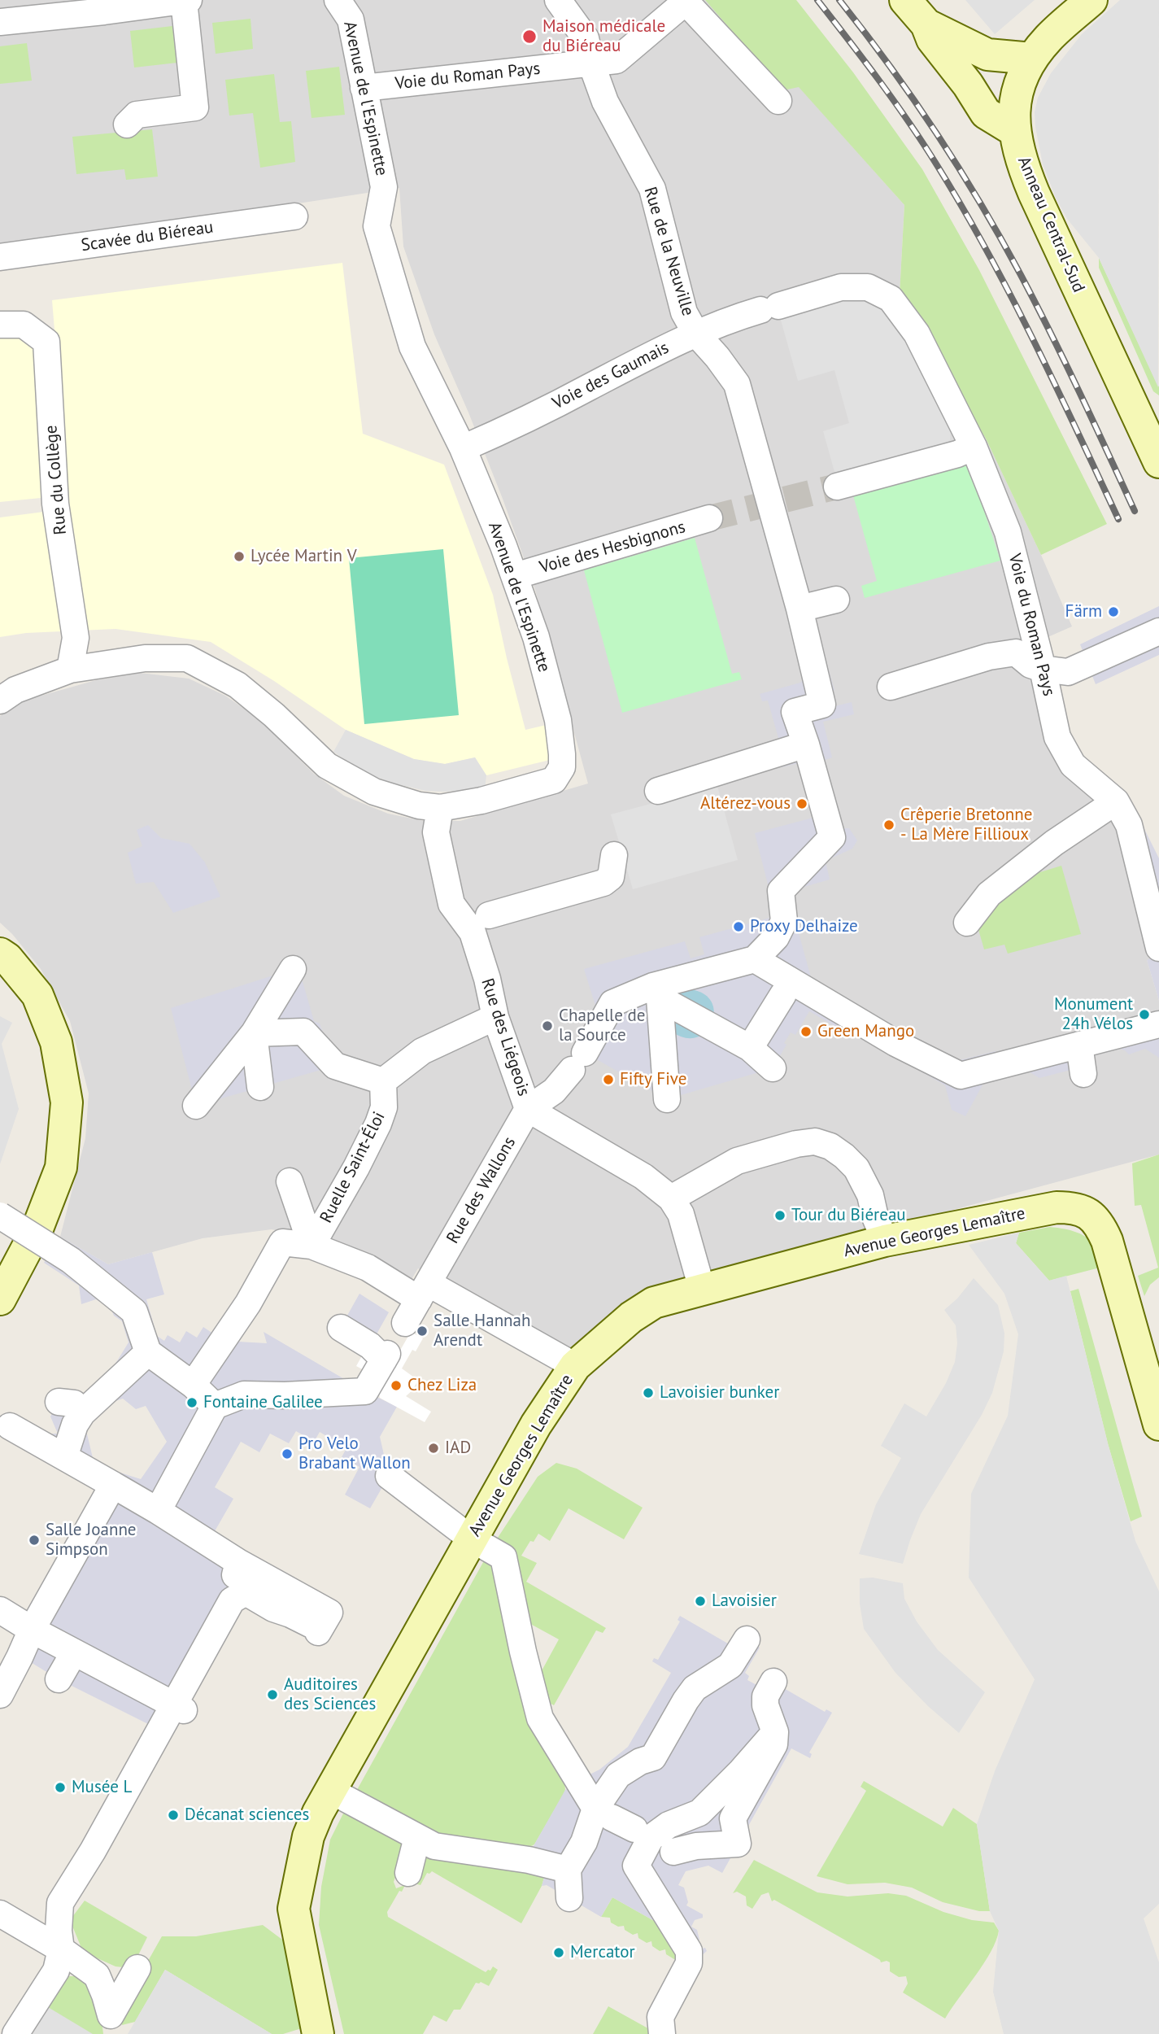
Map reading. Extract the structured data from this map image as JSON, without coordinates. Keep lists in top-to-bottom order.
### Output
{
  "streets": {
    "street": [
      "Voie du Roman Pays",
      "Avenue de l'Espinette",
      "Anneau Central-Sud",
      "Scavée du Biéreau",
      "Rue de la Neuville",
      "Voie des Gaumais",
      "Rue du Collège",
      "Voie des Hesbignons",
      "Rue des Liégeois",
      "Ruelle Saint-Éloi",
      "Rue des Wallons",
      "Avenue Georges Lemaître"
    ]
  },
  "crossings": [
    ["Voie du Roman Pays", "Avenue de l'Espinette"],
    ["Voie du Roman Pays", "Rue de la Neuville"],
    ["Voie du Roman Pays", "Voie des Gaumais"],
    ["Avenue de l'Espinette", "Voie des Gaumais"],
    ["Avenue de l'Espinette", "Rue du Collège"],
    ["Avenue de l'Espinette", "Voie des Hesbignons"],
    ["Avenue de l'Espinette", "Rue des Liégeois"],
    ["Rue de la Neuville", "Voie des Gaumais"],
    ["Rue des Liégeois", "Rue des Wallons"],
    ["Rue des Liégeois", "Avenue Georges Lemaître"]
  ],
  "places": [
    "Maison médicale du Biéreau",
    "Lycée Martin V",
    "Färm",
    "Altérez-vous",
    "Crêperie Bretonne - La Mère Fillioux",
    "Proxy Delhaize",
    "Monument 24h Vélos",
    "Chapelle de la Source",
    "Green Mango",
    "Fifty Five",
    "Tour du Biéreau",
    "Salle Hannah Arendt",
    "Chez Liza",
    "Lavoisier bunker",
    "Fontaine Galilee",
    "IAD",
    "Pro Velo Brabant Wallon",
    "Salle Joanne Simpson",
    "Lavoisier",
    "Auditoires des Sciences",
    "Musée L",
    "Décanat sciences",
    "Mercator"
  ]
}
